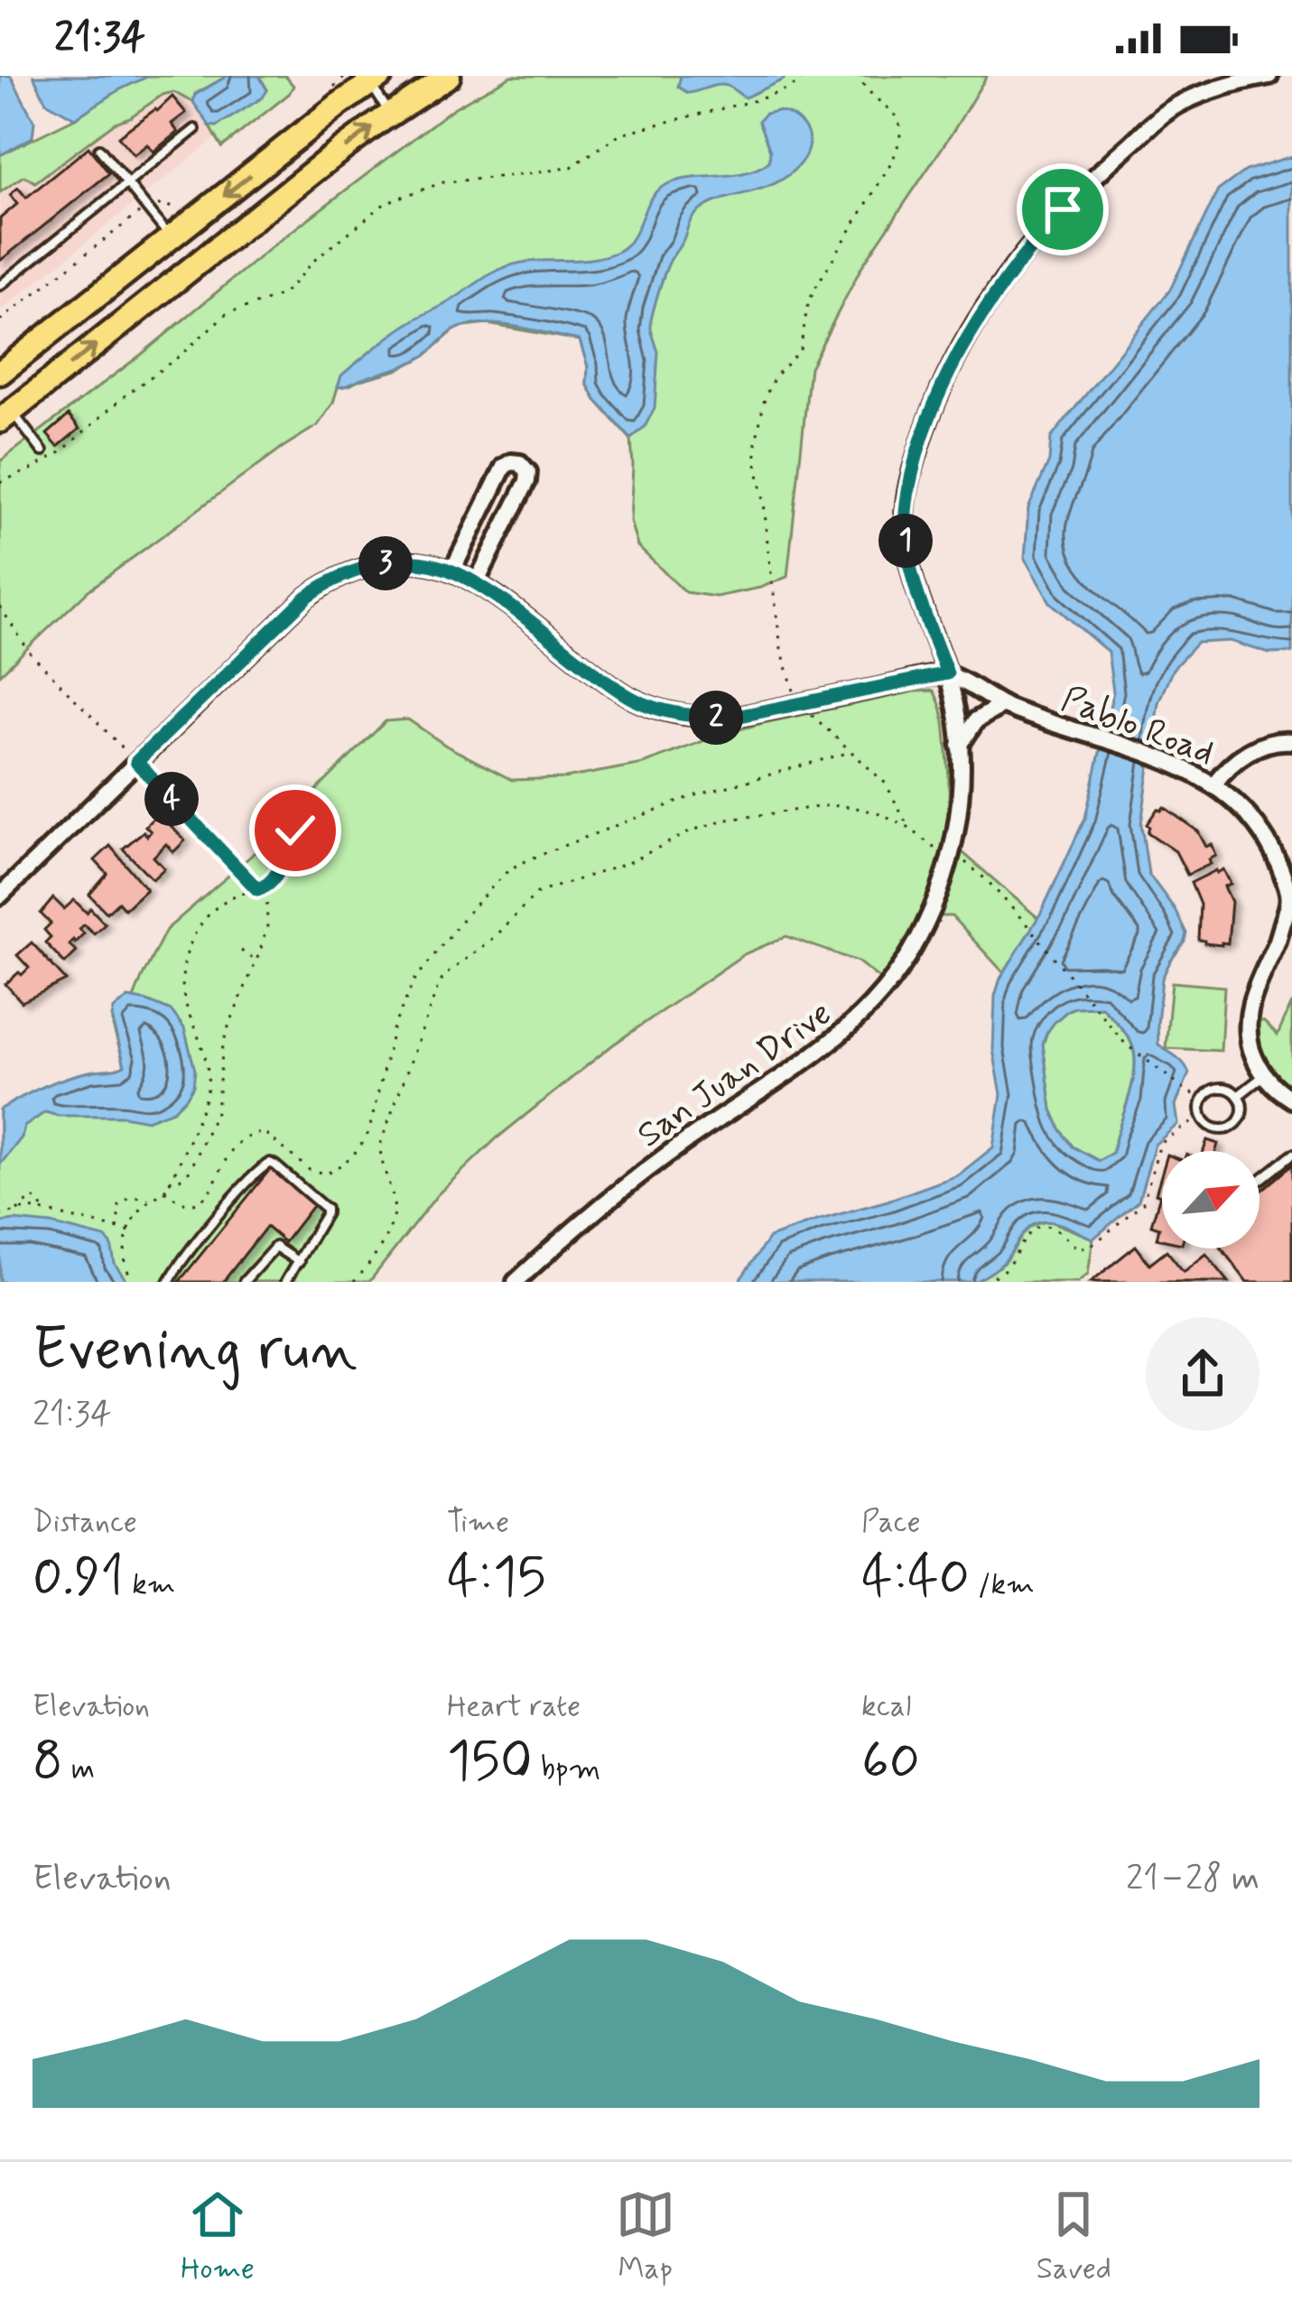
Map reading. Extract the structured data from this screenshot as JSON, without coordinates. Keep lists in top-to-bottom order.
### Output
{
  "streets": {
    "street": ["Pablo Road", "San Juan Drive"]
  },
  "crossings": [
    ["Pablo Road", "San Juan Drive"]
  ],
  "north": "top right",
  "page": {
    "status": "21:34",
    "pins": [
      "1",
      "3",
      "2",
      "4"
    ],
    "heading": ["Evening run", "21:34"],
    "stats": [
      ["Distance", "0.91 km"],
      ["Time", "4:15"],
      ["Pace", "4:40 /km"],
      ["Elevation", "8 m"],
      ["Heart rate", "150 bpm"],
      ["kcal", "60"]
    ],
    "chart": ["Elevation", "21–28 m"],
    "tabs": ["Home", "Map", "Saved"]
  }
}
